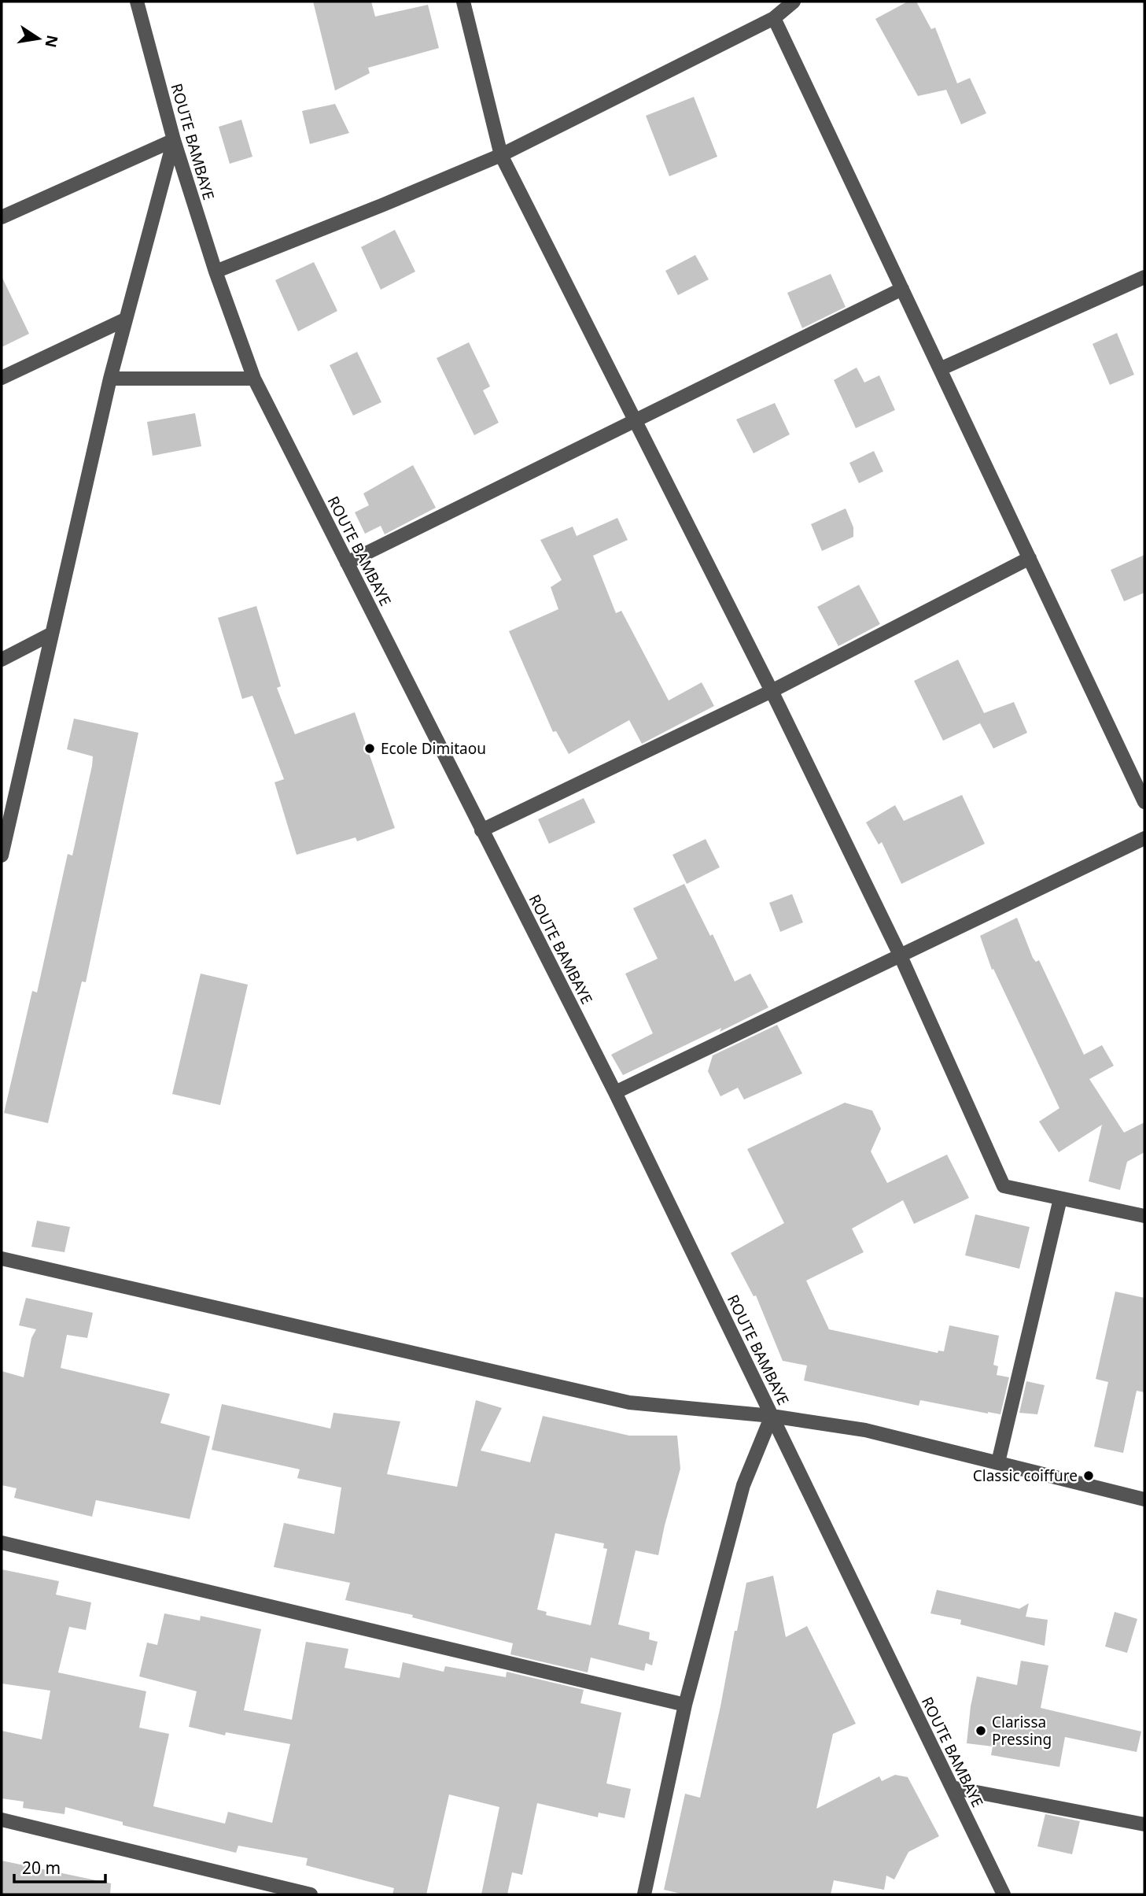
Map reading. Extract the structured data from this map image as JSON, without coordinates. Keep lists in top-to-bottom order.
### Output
{
  "streets": {
    "street": ["ROUTE BAMBAYE"]
  },
  "places": ["Ecole Dimitaou", "Classic coiffure", "Clarissa Pressing"],
  "scale_bar": "20 m",
  "north": "right"
}
